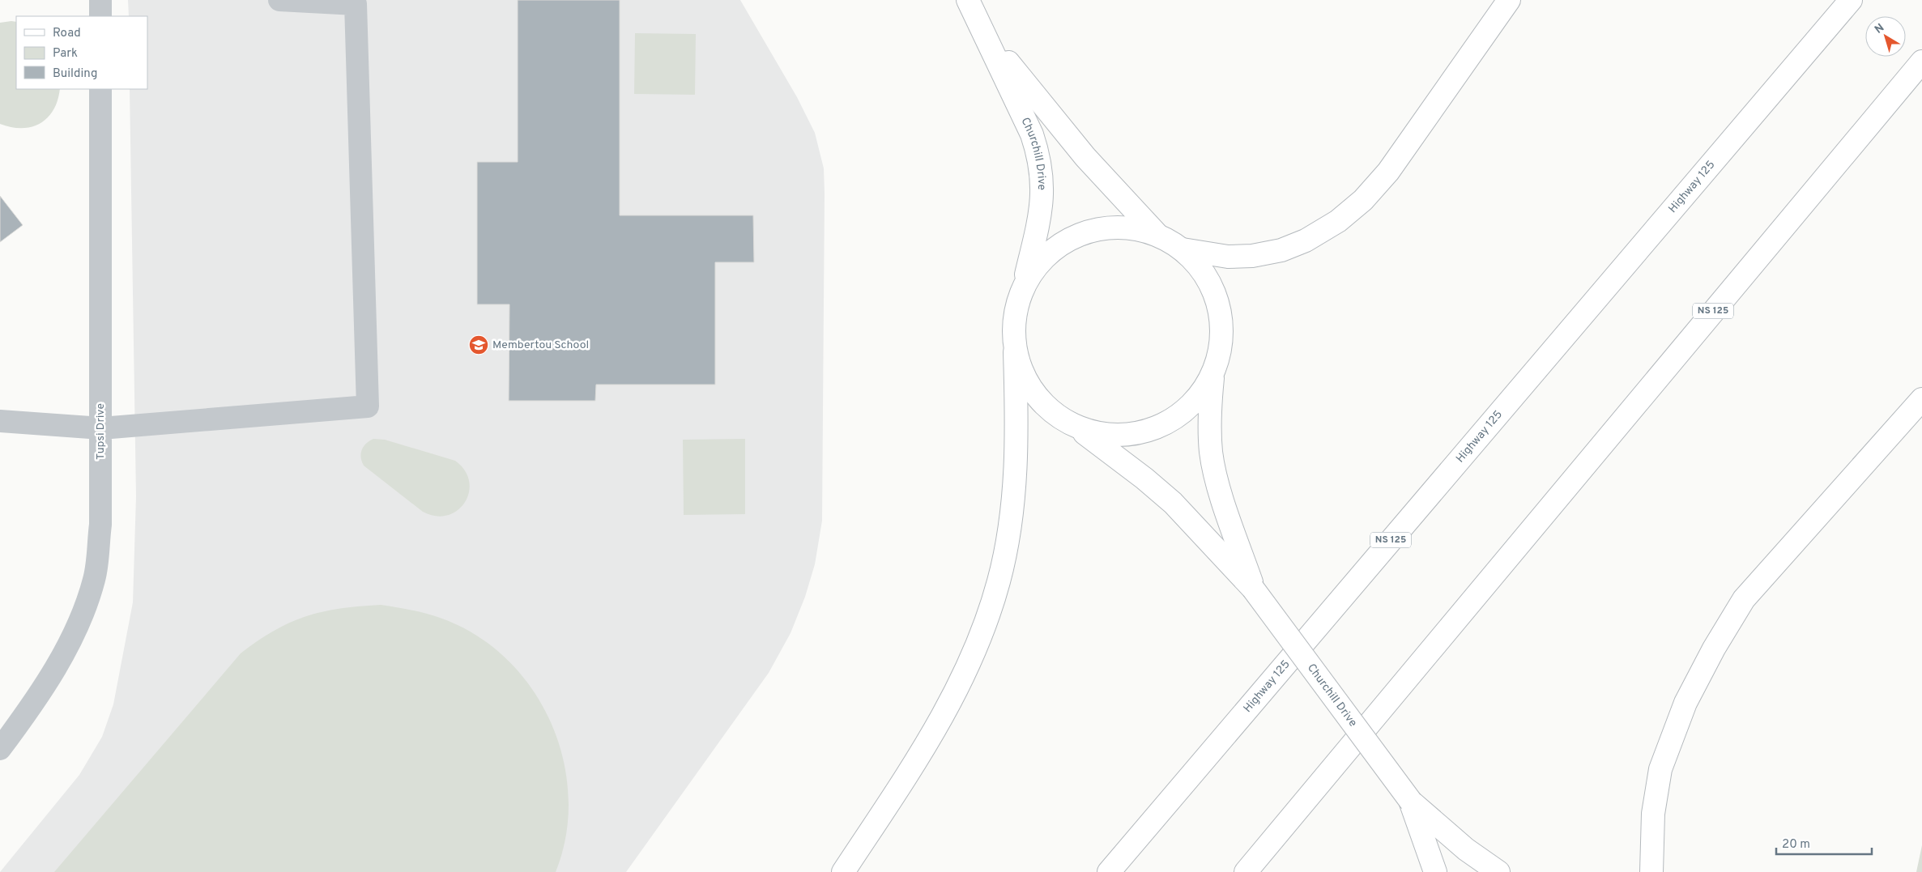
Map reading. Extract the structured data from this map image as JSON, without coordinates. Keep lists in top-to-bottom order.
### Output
{
  "streets": {
    "main road": ["Churchill Drive", "Highway 125", "NS 125"],
    "street": ["Tupsi Drive"]
  },
  "places": {
    "school or university": ["Membertou School"]
  },
  "legend": ["Road", "Park", "Building"],
  "scale_bar": "20 m",
  "north": "top left"
}
